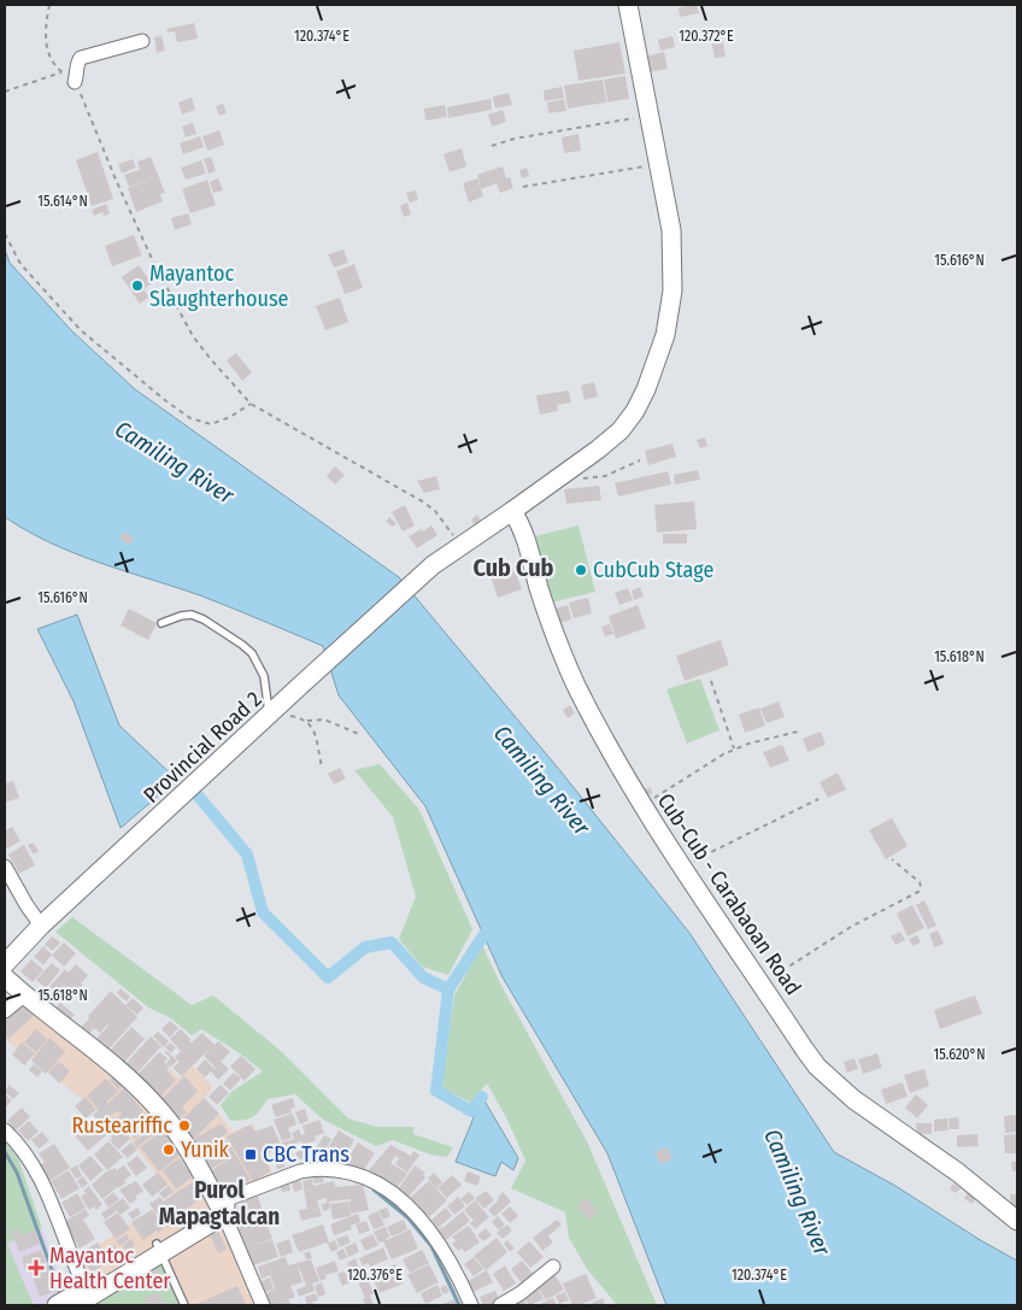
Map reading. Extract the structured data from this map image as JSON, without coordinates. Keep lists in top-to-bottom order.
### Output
{
  "streets": {
    "street": ["Provincial Road 2", "Cub-Cub - Carabaoan Road"]
  },
  "crossings": [
    ["Provincial Road 2", "Cub-Cub - Carabaoan Road"]
  ],
  "districts": ["Cub Cub", "Purol Mapagtalcan"],
  "water": ["Camiling River"],
  "places": {
    "other": [
      "Mayantoc Slaughterhouse",
      "CubCub Stage",
      "Rusteariffic",
      "Yunik"
    ],
    "transit": ["CBC Trans"],
    "health": ["Mayantoc Health Center"]
  },
  "coordinates": [
    "120.372°E",
    "120.374°E",
    "15.614°N",
    "15.616°N",
    "15.618°N",
    "15.620°N",
    "120.376°E"
  ]
}
